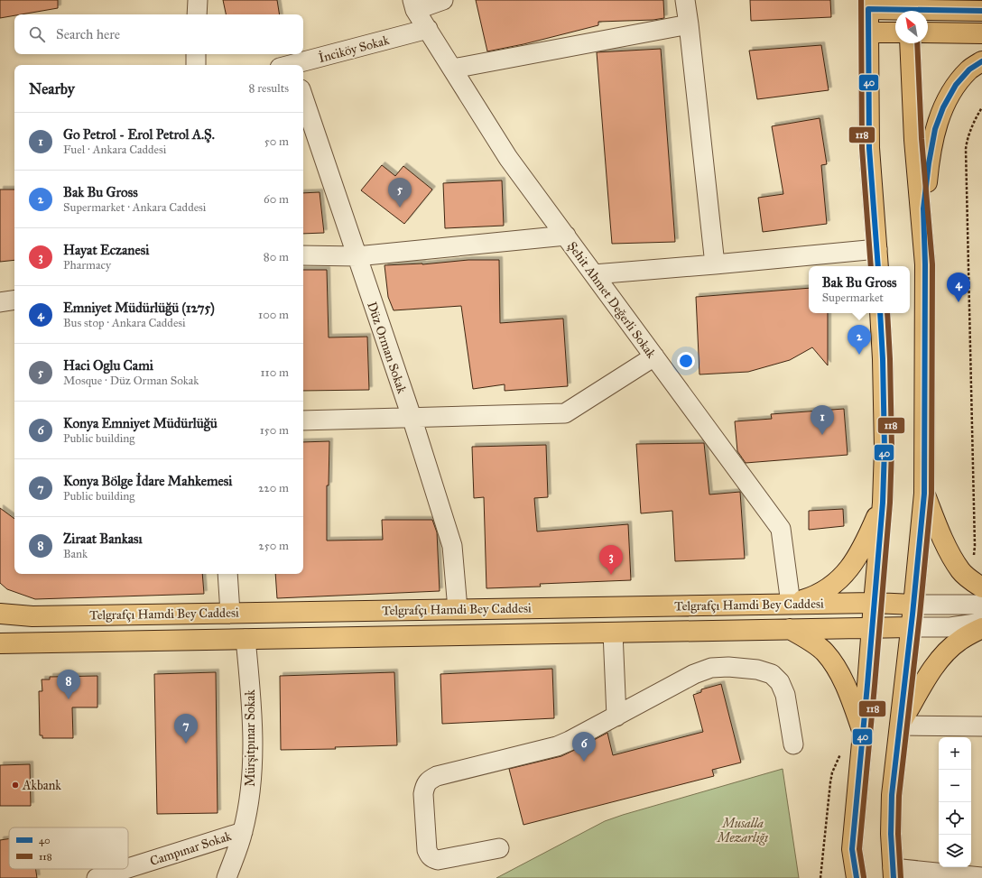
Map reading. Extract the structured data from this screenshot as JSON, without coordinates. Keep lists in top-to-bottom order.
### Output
{
  "streets": {
    "main road": ["Telgrafçı Hamdi Bey Caddesi"],
    "street": [
      "İnciköy Sokak",
      "Şehit Ahmet Değerli Sokak",
      "Düz Orman Sokak",
      "Mürşitpınar Sokak",
      "Campınar Sokak"
    ]
  },
  "crossings": [
    ["İnciköy Sokak", "Şehit Ahmet Değerli Sokak"],
    ["Şehit Ahmet Değerli Sokak", "Telgrafçı Hamdi Bey Caddesi"],
    ["Düz Orman Sokak", "Telgrafçı Hamdi Bey Caddesi"],
    ["Telgrafçı Hamdi Bey Caddesi", "Mürşitpınar Sokak"],
    ["Mürşitpınar Sokak", "Campınar Sokak"]
  ],
  "parks": ["Musalla Mezarlığı"],
  "places": ["Akbank"],
  "lines": ["transit line 118", "transit line 40"],
  "legend": ["40", "118"],
  "north": "top left",
  "page": {
    "search": "Search here",
    "heading": ["Nearby", "8 results"],
    "list": [
      {
        "mark": "1",
        "name": "Go Petrol - Erol Petrol A.Ş.",
        "note": "Fuel · Ankara Caddesi",
        "value": "50 m"
      },
      {
        "mark": "2",
        "name": "Bak Bu Gross",
        "note": "Supermarket · Ankara Caddesi",
        "value": "60 m"
      },
      {
        "mark": "3",
        "name": "Hayat Eczanesi",
        "note": "Pharmacy",
        "value": "80 m"
      },
      {
        "mark": "4",
        "name": "Emniyet Müdürlüğü (1275)",
        "note": "Bus stop · Ankara Caddesi",
        "value": "100 m"
      },
      {
        "mark": "5",
        "name": "Haci Oglu Cami",
        "note": "Mosque · Düz Orman Sokak",
        "value": "110 m"
      },
      {
        "mark": "6",
        "name": "Konya Emniyet Müdürlüğü",
        "note": "Public building",
        "value": "150 m"
      },
      {
        "mark": "7",
        "name": "Konya Bölge İdare Mahkemesi",
        "note": "Public building",
        "value": "220 m"
      },
      {
        "mark": "8",
        "name": "Ziraat Bankası",
        "note": "Bank",
        "value": "250 m"
      }
    ],
    "pins": [
      "5",
      "4",
      "2",
      "1",
      "3",
      "8",
      "7",
      "6"
    ],
    "popup": ["Bak Bu Gross", "Supermarket"],
    "map_buttons": ["+", "−"]
  }
}
